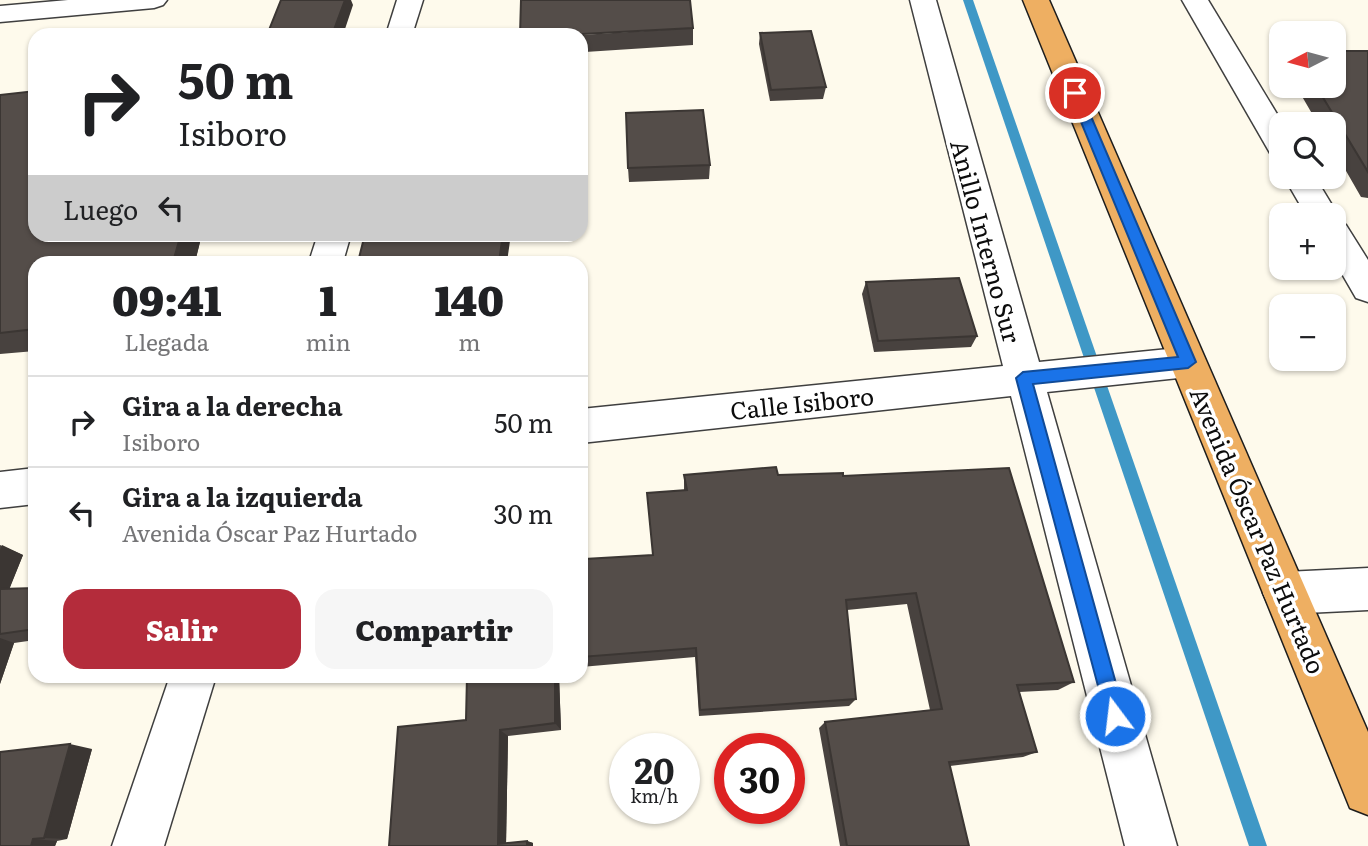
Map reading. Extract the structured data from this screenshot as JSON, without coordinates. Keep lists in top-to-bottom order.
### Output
{
  "streets": {
    "highway": ["Avenida Óscar Paz Hurtado"],
    "street": ["Anillo Interno Sur", "Calle Isiboro"]
  },
  "crossings": [
    ["Anillo Interno Sur", "Calle Isiboro"],
    ["Calle Isiboro", "Avenida Óscar Paz Hurtado"]
  ],
  "north": "left",
  "page": {
    "map_buttons": ["+", "−"],
    "turn": ["50 m", "Isiboro"],
    "then": "Luego",
    "eta": [
      "09:41",
      "Llegada",
      "1",
      "min",
      "140",
      "m"
    ],
    "list": [
      {
        "name": "Gira a la derecha",
        "note": "Isiboro",
        "value": "50 m"
      },
      {
        "name": "Gira a la izquierda",
        "note": "Avenida Óscar Paz Hurtado",
        "value": "30 m"
      }
    ],
    "buttons": ["Salir", "Compartir"],
    "speed": "20 km/h",
    "limit": "30"
  }
}
